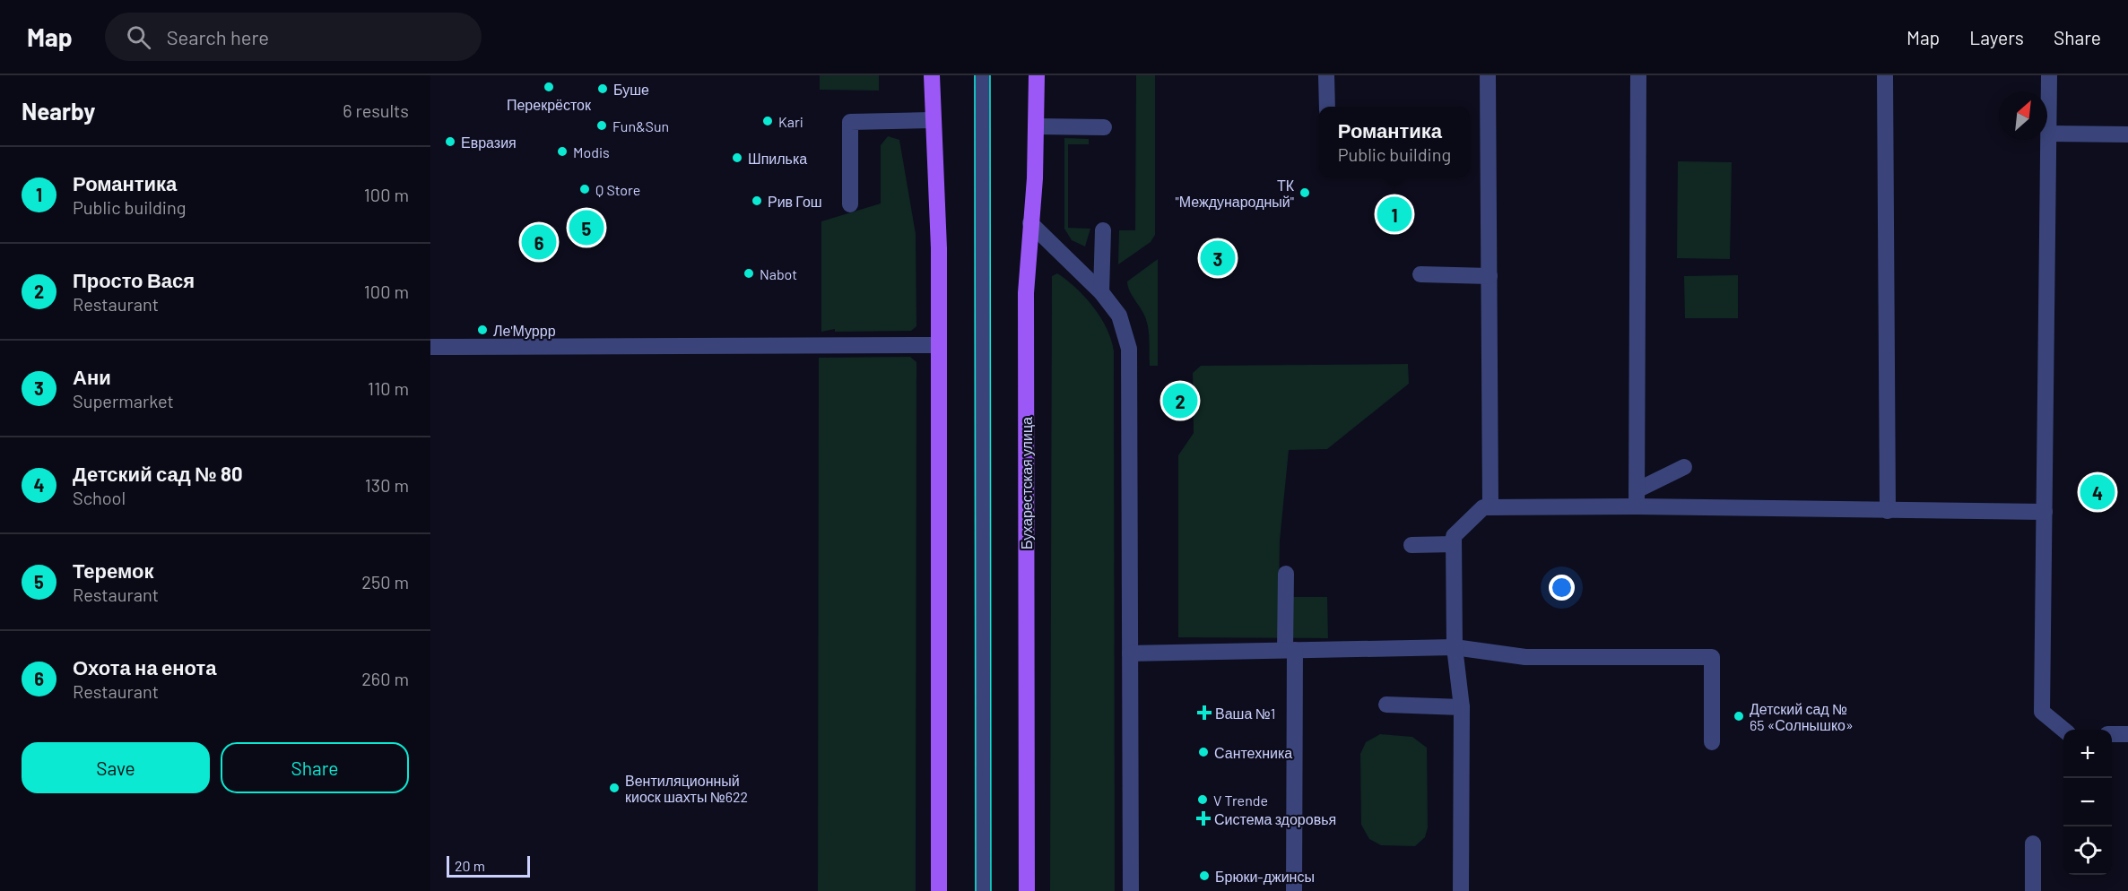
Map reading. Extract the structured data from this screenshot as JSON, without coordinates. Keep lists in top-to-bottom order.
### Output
{
  "streets": {
    "main road": ["Бухарестская улица"]
  },
  "places": {
    "other": [
      "Перекрёсток",
      "Буше",
      "Kari",
      "Fun&Sun",
      "Евразия",
      "Modis",
      "Шпилька",
      "Q Store",
      "ТК \"Международный\"",
      "Рив Гош",
      "Nabot",
      "Ле'Муррр",
      "Детский сад № 65 «Солнышко»",
      "Сантехника",
      "Вентиляционный киоск шахты №622",
      "V Trende",
      "Брюки-джинсы"
    ],
    "health": ["Ваша №1", "Система здоровья"]
  },
  "scale_bar": "20 m",
  "north": "top right",
  "page": {
    "header": "Map",
    "search": "Search here",
    "nav": ["Map", "Layers", "Share"],
    "heading": ["Nearby", "6 results"],
    "popup": ["Романтика", "Public building"],
    "list": [
      {
        "mark": "1",
        "name": "Романтика",
        "note": "Public building",
        "value": "100 m"
      },
      {
        "mark": "2",
        "name": "Просто Вася",
        "note": "Restaurant",
        "value": "100 m"
      },
      {
        "mark": "3",
        "name": "Ани",
        "note": "Supermarket",
        "value": "110 m"
      },
      {
        "mark": "4",
        "name": "Детский сад № 80",
        "note": "School",
        "value": "130 m"
      },
      {
        "mark": "5",
        "name": "Теремок",
        "note": "Restaurant",
        "value": "250 m"
      },
      {
        "mark": "6",
        "name": "Охота на енота",
        "note": "Restaurant",
        "value": "260 m"
      }
    ],
    "pins": [
      "1",
      "5",
      "6",
      "3",
      "2",
      "4"
    ],
    "buttons": ["Save", "Share"],
    "map_buttons": ["+", "−"],
    "scale": "20 m"
  }
}
